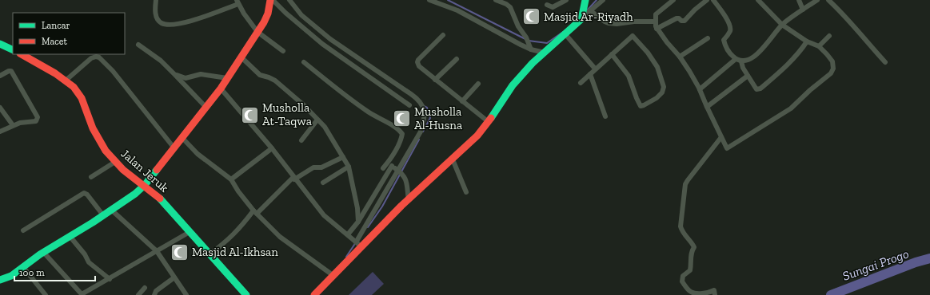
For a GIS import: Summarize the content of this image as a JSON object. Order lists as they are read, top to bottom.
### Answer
{
  "streets": {
    "street": ["Jalan Jeruk"]
  },
  "water": ["Sungai Progo"],
  "places": {
    "mosque": [
      "Masjid Ar-Riyadh",
      "Musholla At-Taqwa",
      "Musholla Al-Husna",
      "Masjid Al-Ikhsan"
    ]
  },
  "legend": ["Lancar", "Macet"],
  "scale_bar": "100 m"
}
